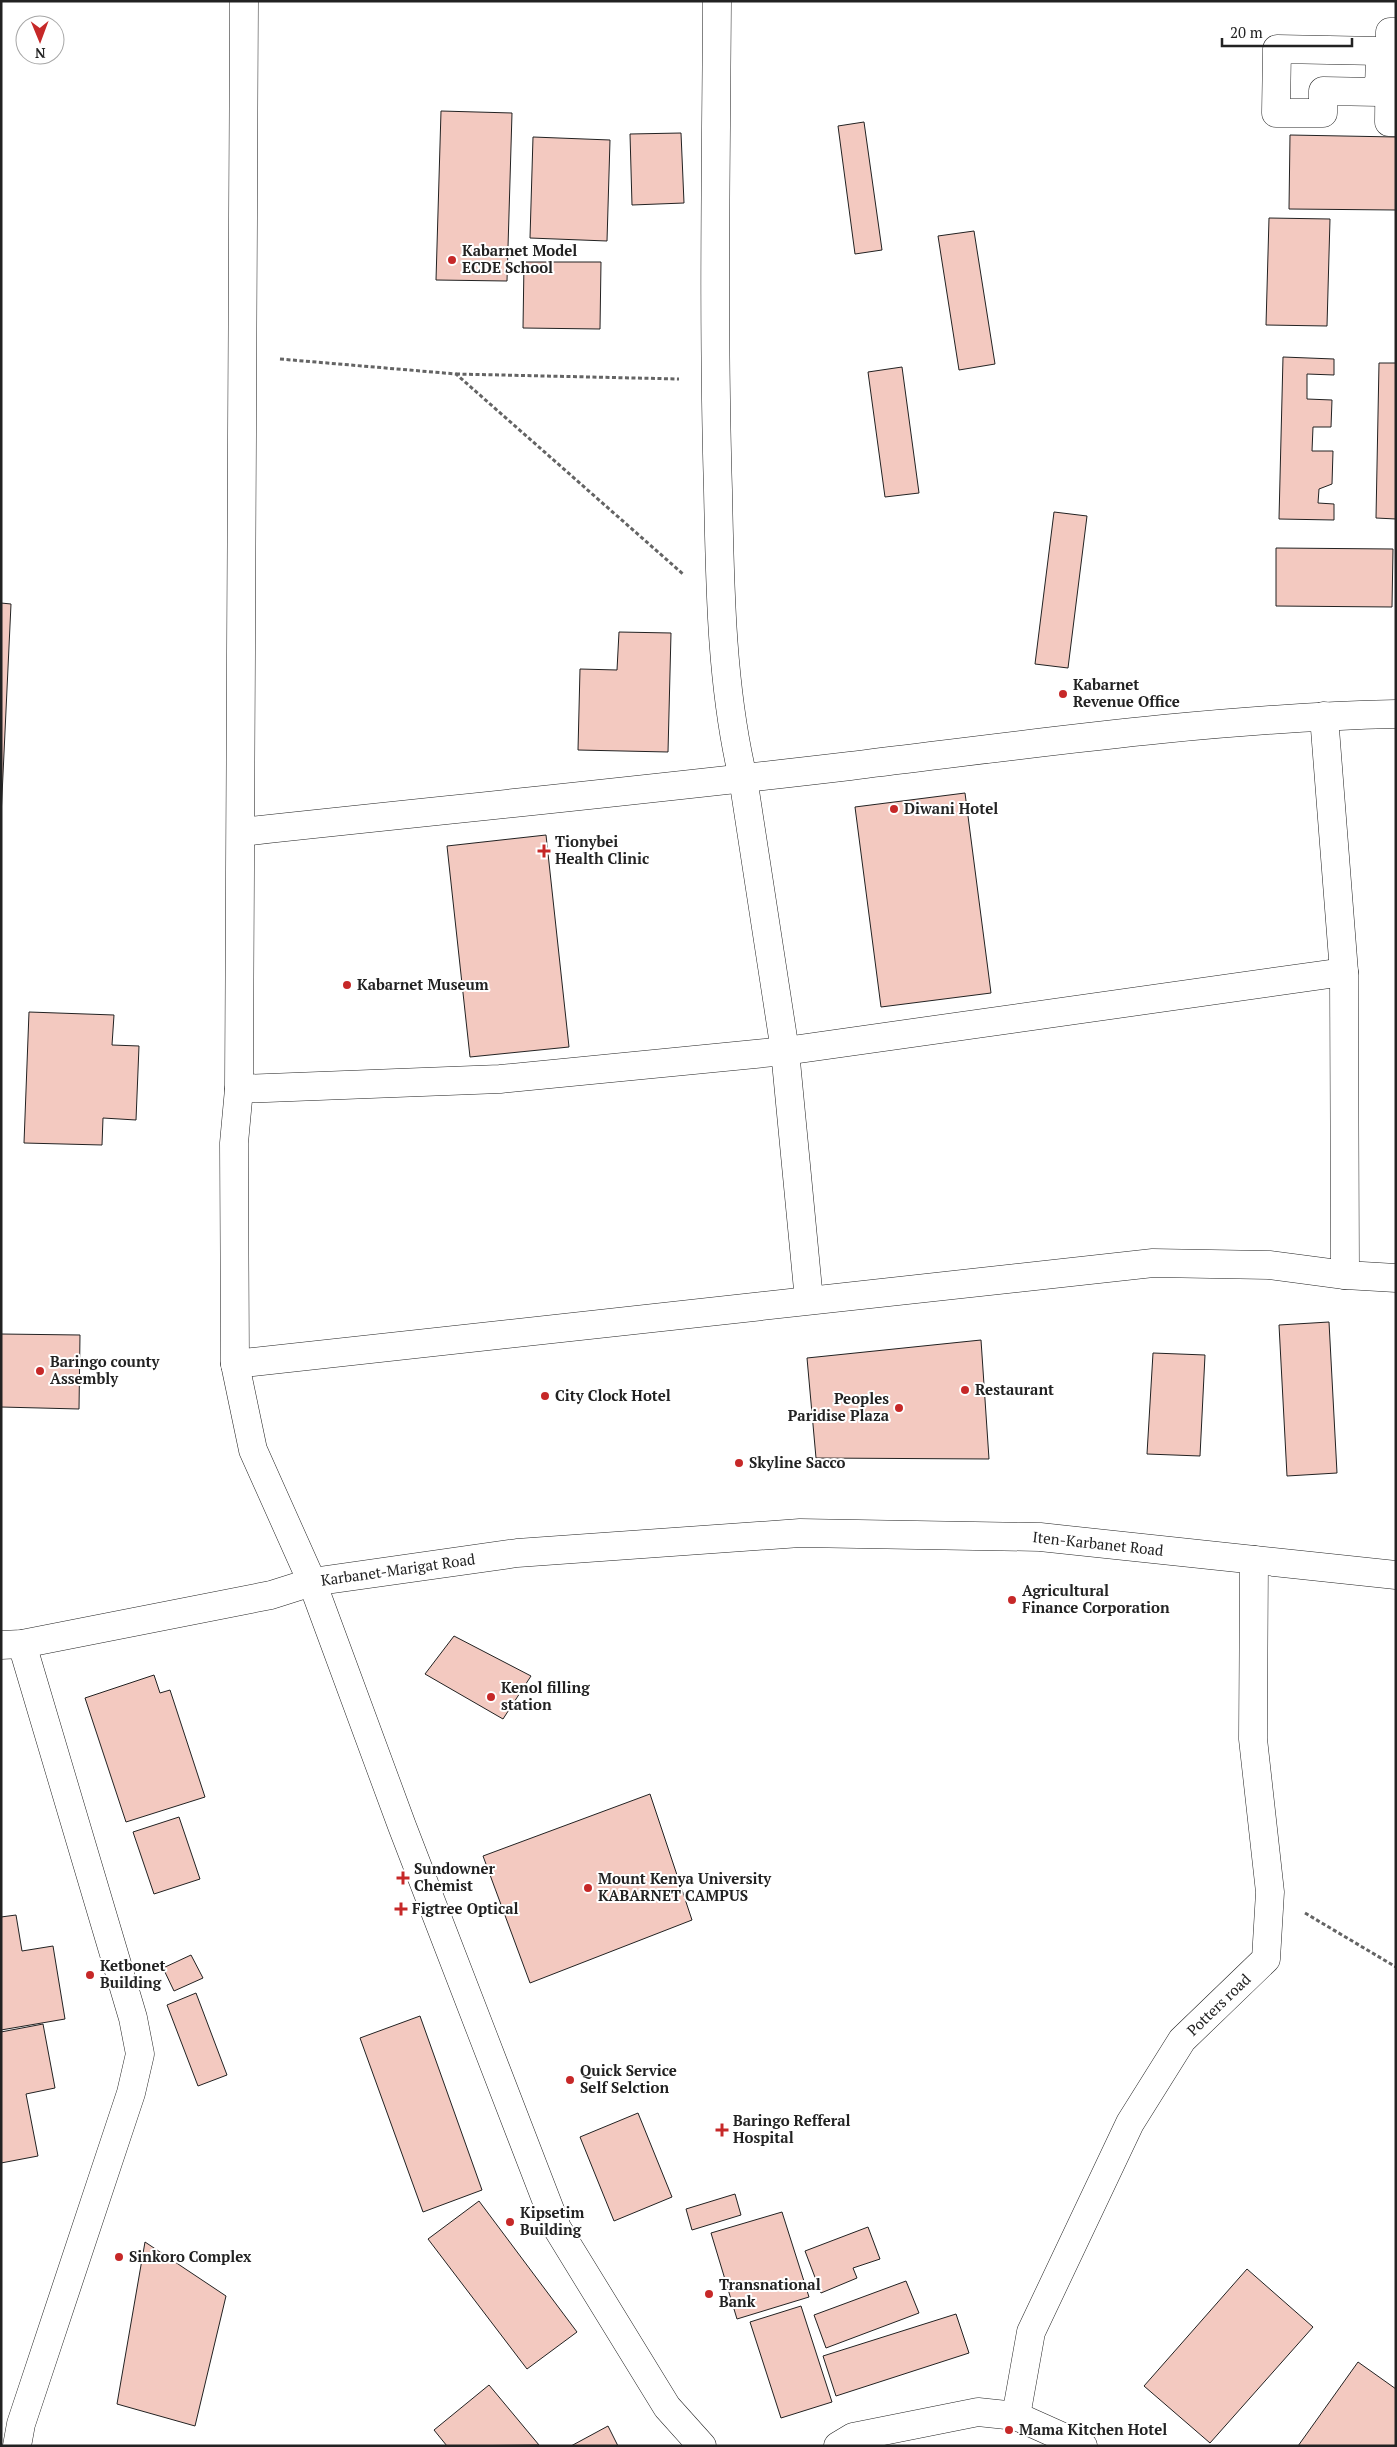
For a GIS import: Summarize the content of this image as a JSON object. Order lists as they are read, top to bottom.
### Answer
{
  "streets": {
    "street": ["Iten-Karbanet Road", "Karbanet-Marigat Road", "Potters road"]
  },
  "crossings": [
    ["Iten-Karbanet Road", "Karbanet-Marigat Road"],
    ["Iten-Karbanet Road", "Potters road"]
  ],
  "places": {
    "other": [
      "Kabarnet Model ECDE School",
      "Kabarnet Revenue Office",
      "Diwani Hotel",
      "Kabarnet Museum",
      "Baringo county Assembly",
      "Restaurant",
      "City Clock Hotel",
      "Peoples Paridise Plaza",
      "Skyline Sacco",
      "Agricultural Finance Corporation",
      "Kenol filling station",
      "Mount Kenya University KABARNET CAMPUS",
      "Ketbonet Building",
      "Quick Service Self Selction",
      "Kipsetim Building",
      "Sinkoro Complex",
      "Transnational Bank",
      "Mama Kitchen Hotel"
    ],
    "health": [
      "Tionybei Health Clinic",
      "Sundowner Chemist",
      "Figtree Optical",
      "Baringo Refferal Hospital"
    ]
  },
  "scale_bar": "20 m",
  "north": "bottom"
}
